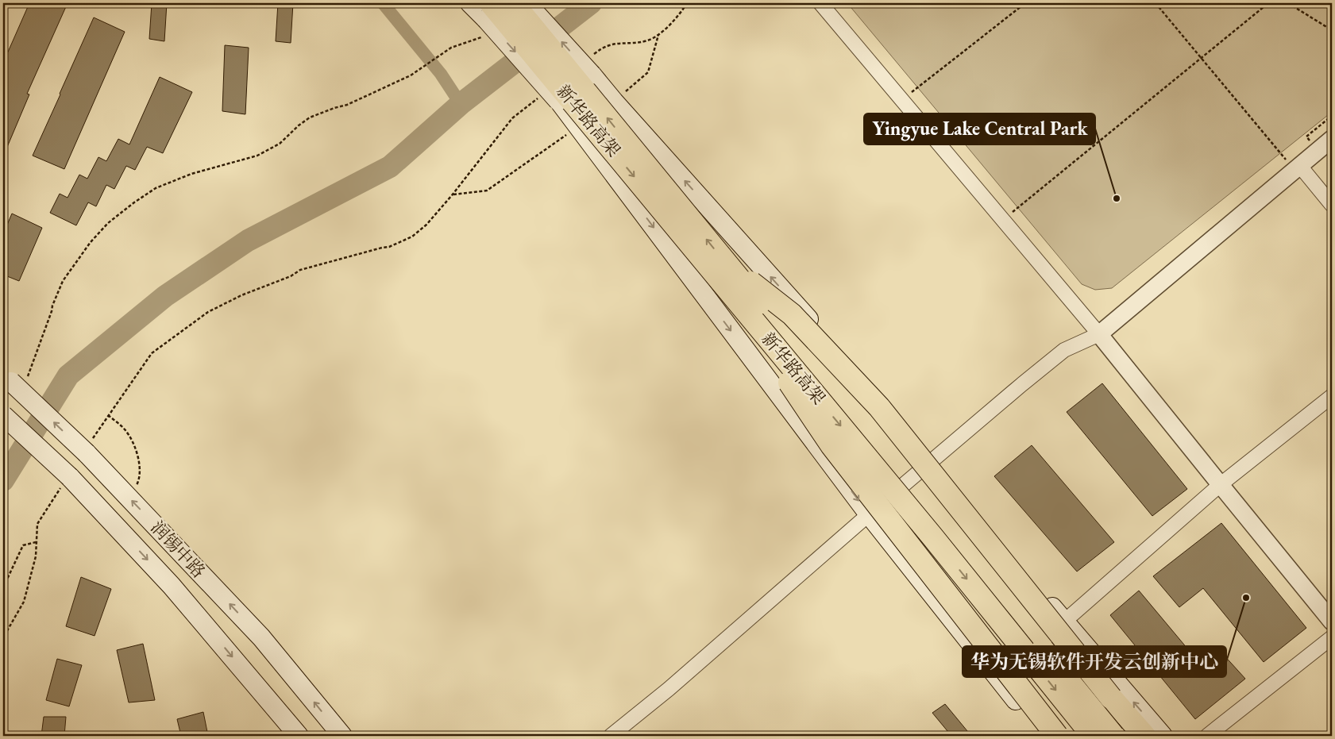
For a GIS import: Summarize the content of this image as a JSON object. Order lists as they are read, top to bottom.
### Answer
{
  "streets": {
    "highway": ["新华路高架"],
    "main road": ["润锡中路"]
  },
  "places": ["Yingyue Lake Central Park", "华为无锡软件开发云创新中心"]
}
